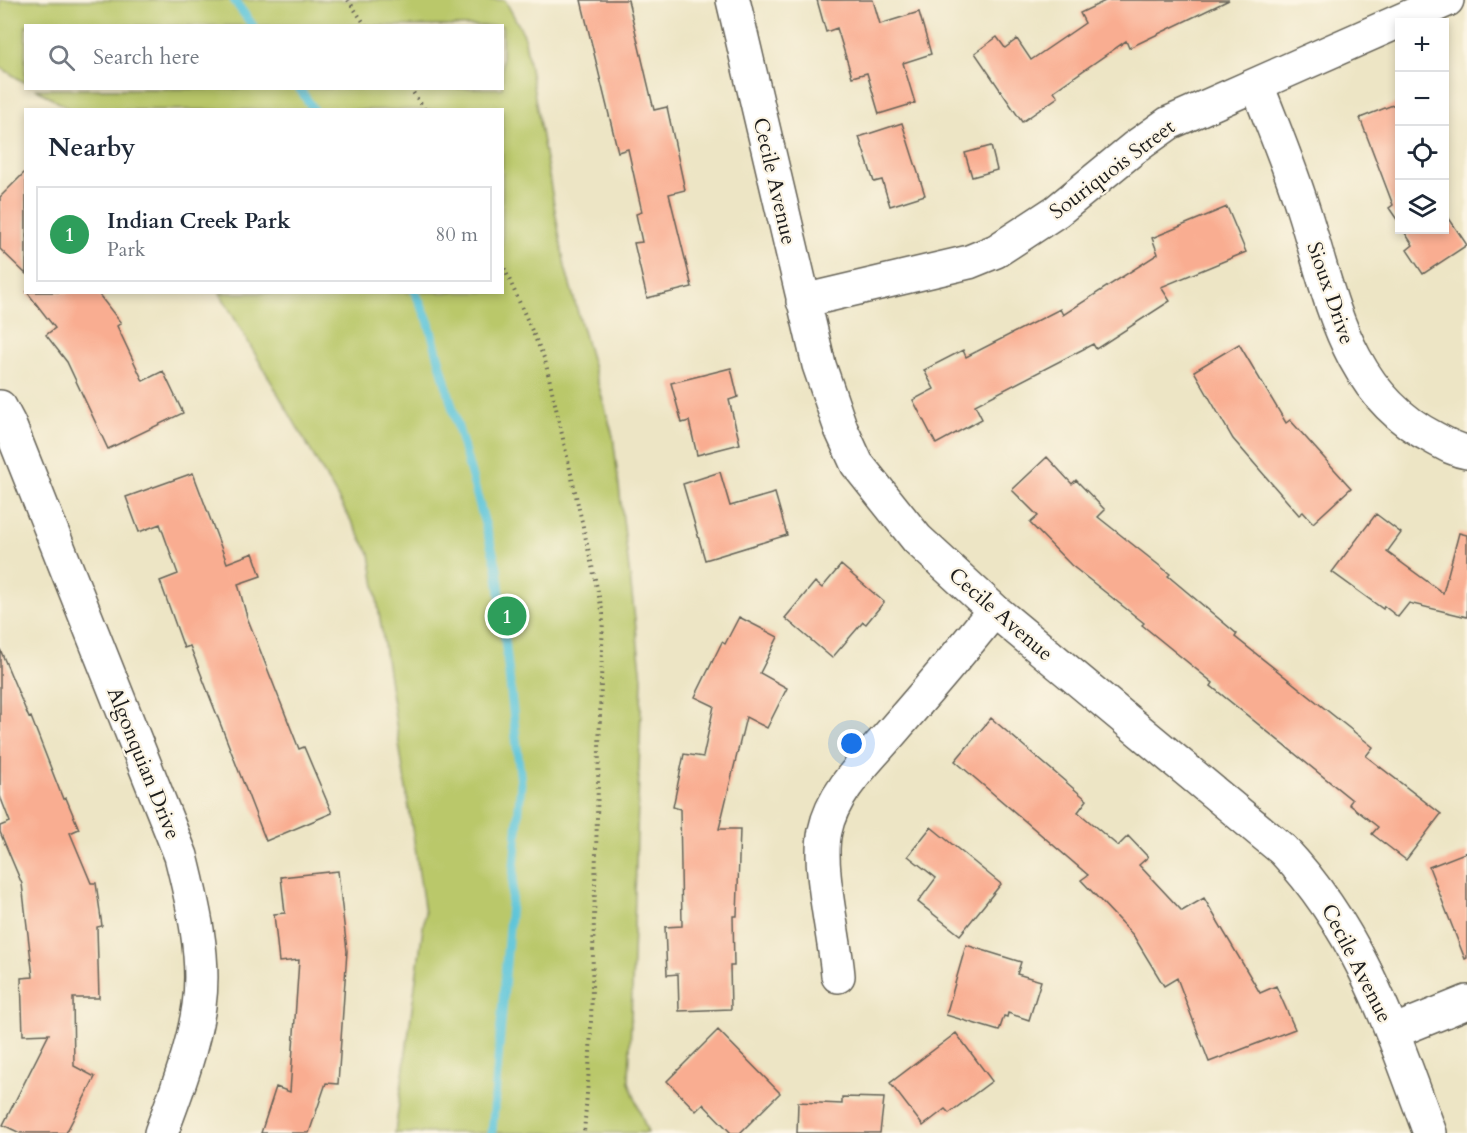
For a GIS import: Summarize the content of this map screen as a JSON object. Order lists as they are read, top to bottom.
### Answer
{
  "streets": {
    "street": [
      "Souriquois Street",
      "Cecile Avenue",
      "Sioux Drive",
      "Algonquian Drive"
    ]
  },
  "crossings": [
    ["Souriquois Street", "Cecile Avenue"],
    ["Souriquois Street", "Sioux Drive"]
  ],
  "page": {
    "map_buttons": ["+", "−"],
    "search": "Search here",
    "heading": "Nearby",
    "list": [
      {
        "mark": "1",
        "name": "Indian Creek Park",
        "note": "Park",
        "value": "80 m"
      }
    ],
    "pins": "1"
  }
}
